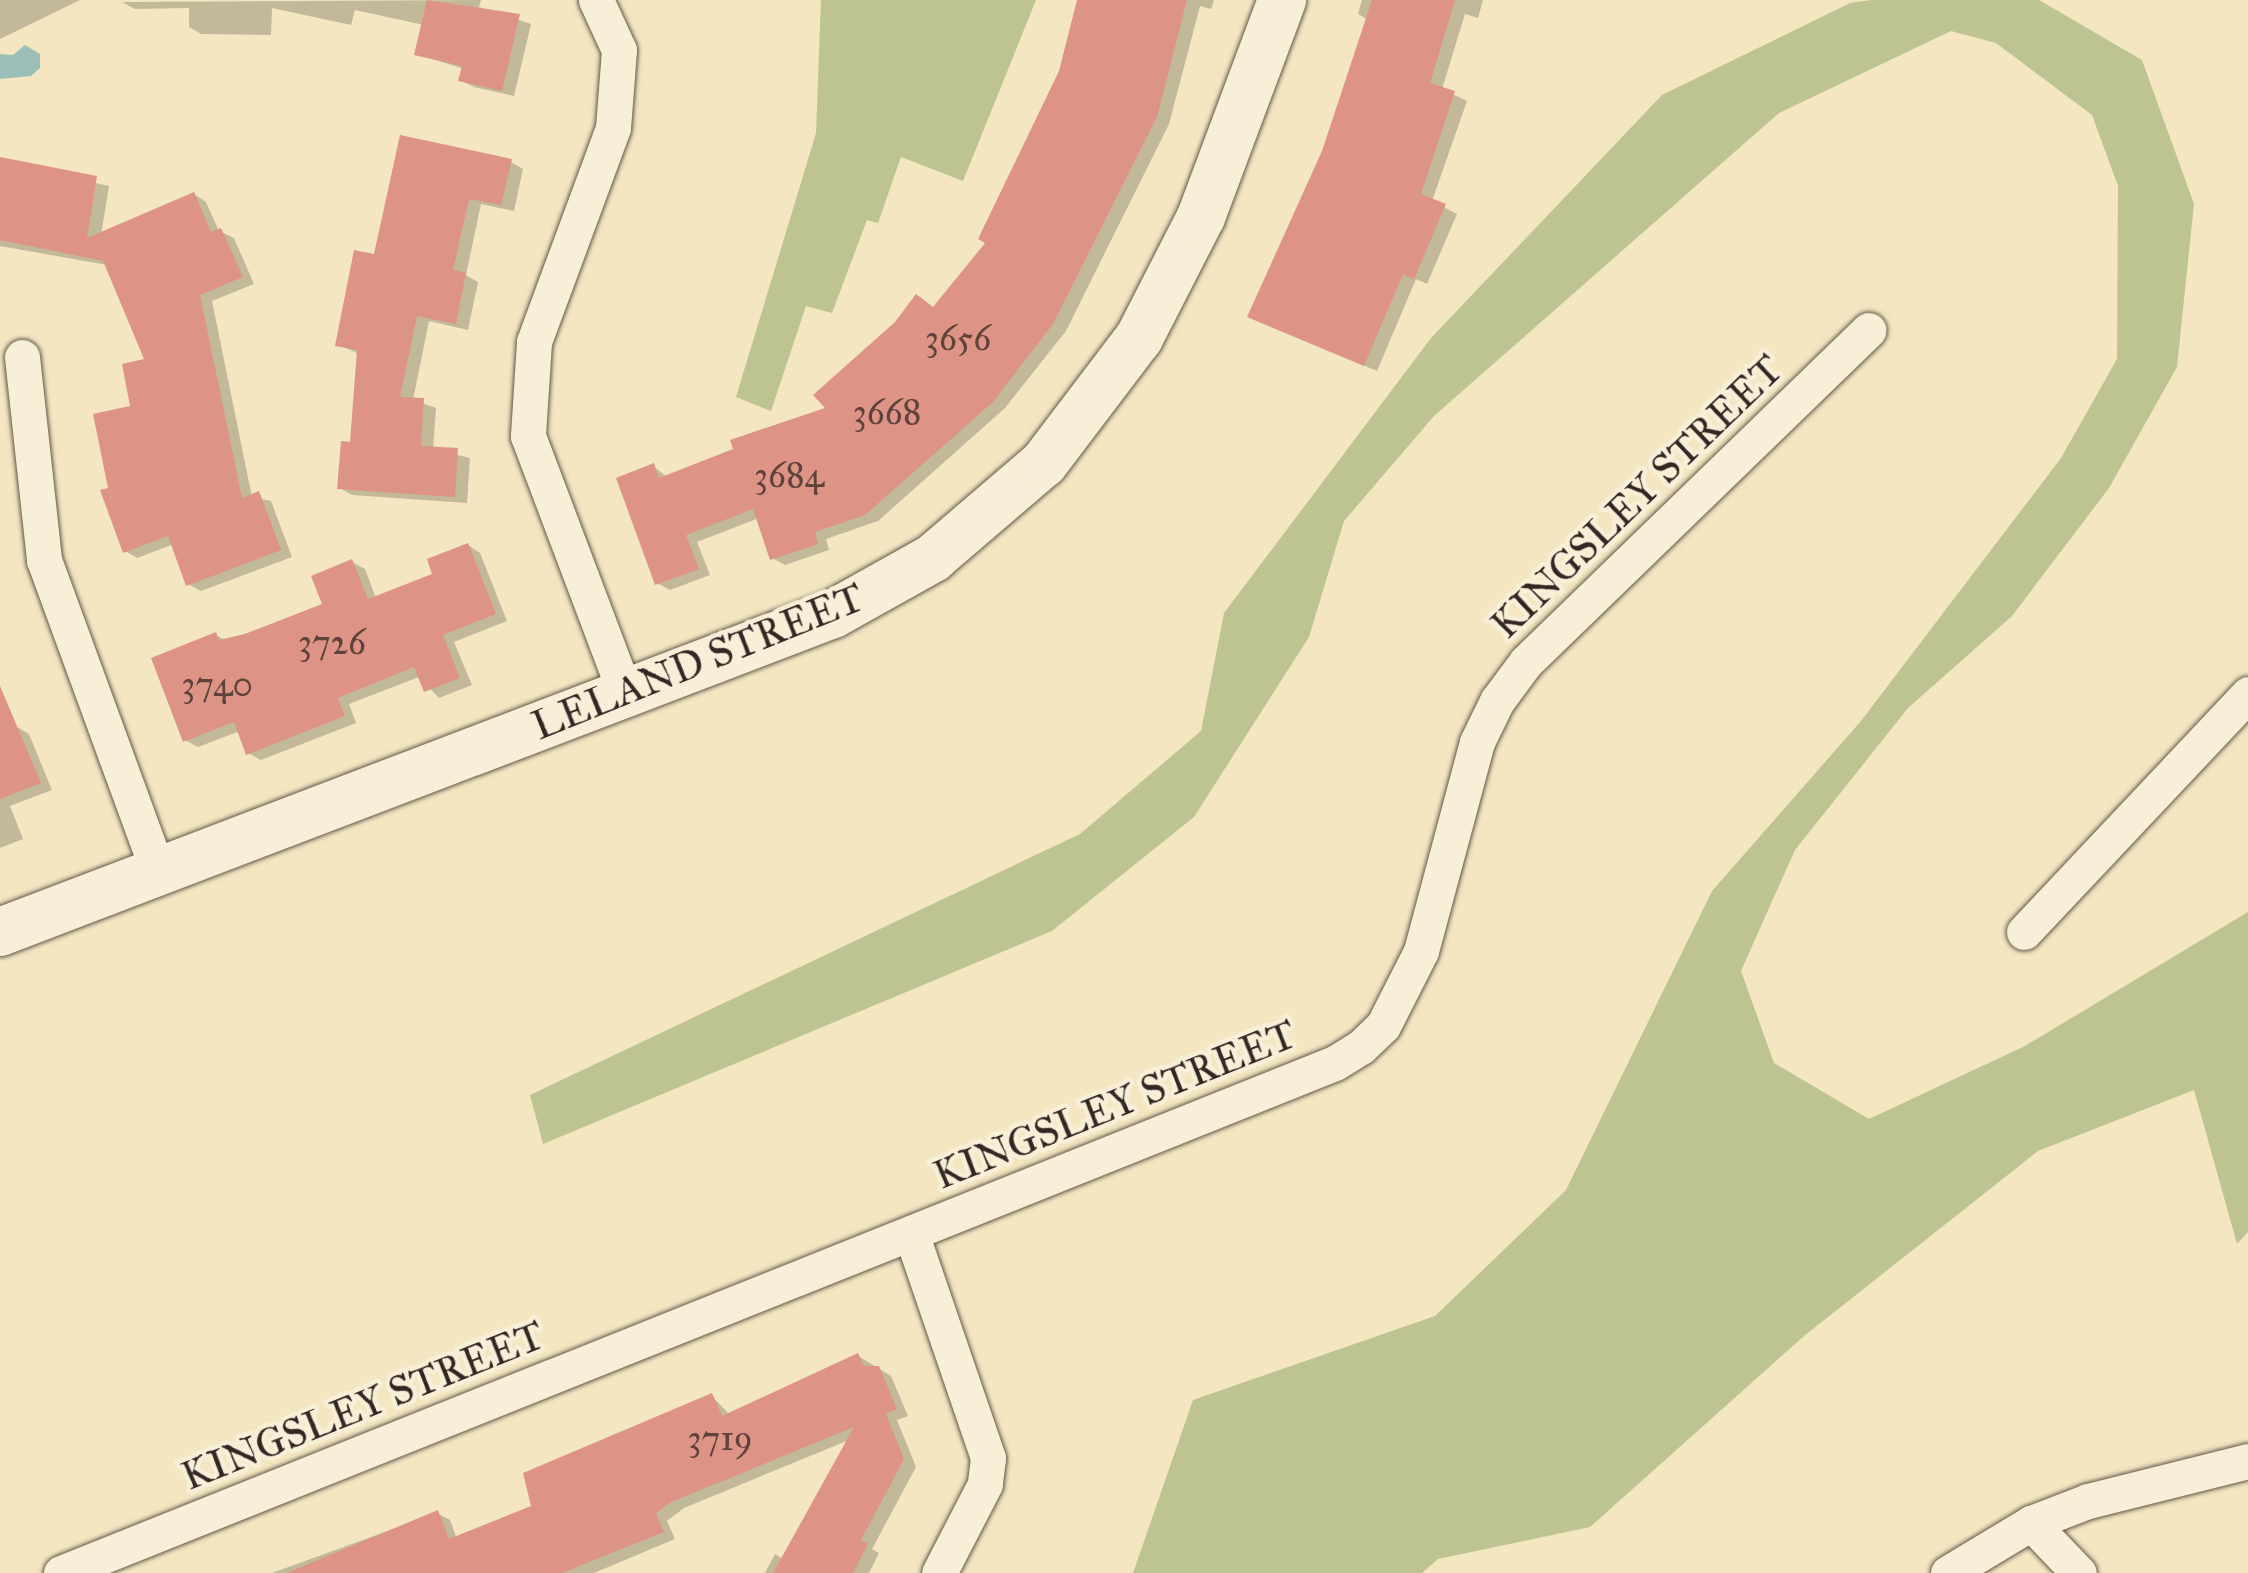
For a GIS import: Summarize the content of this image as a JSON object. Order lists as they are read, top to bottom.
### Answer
{
  "streets": {
    "street": ["KINGSLEY STREET", "LELAND STREET"]
  },
  "house_numbers": [
    "3656",
    "3668",
    "3684",
    "3726",
    "3740",
    "3719"
  ]
}
